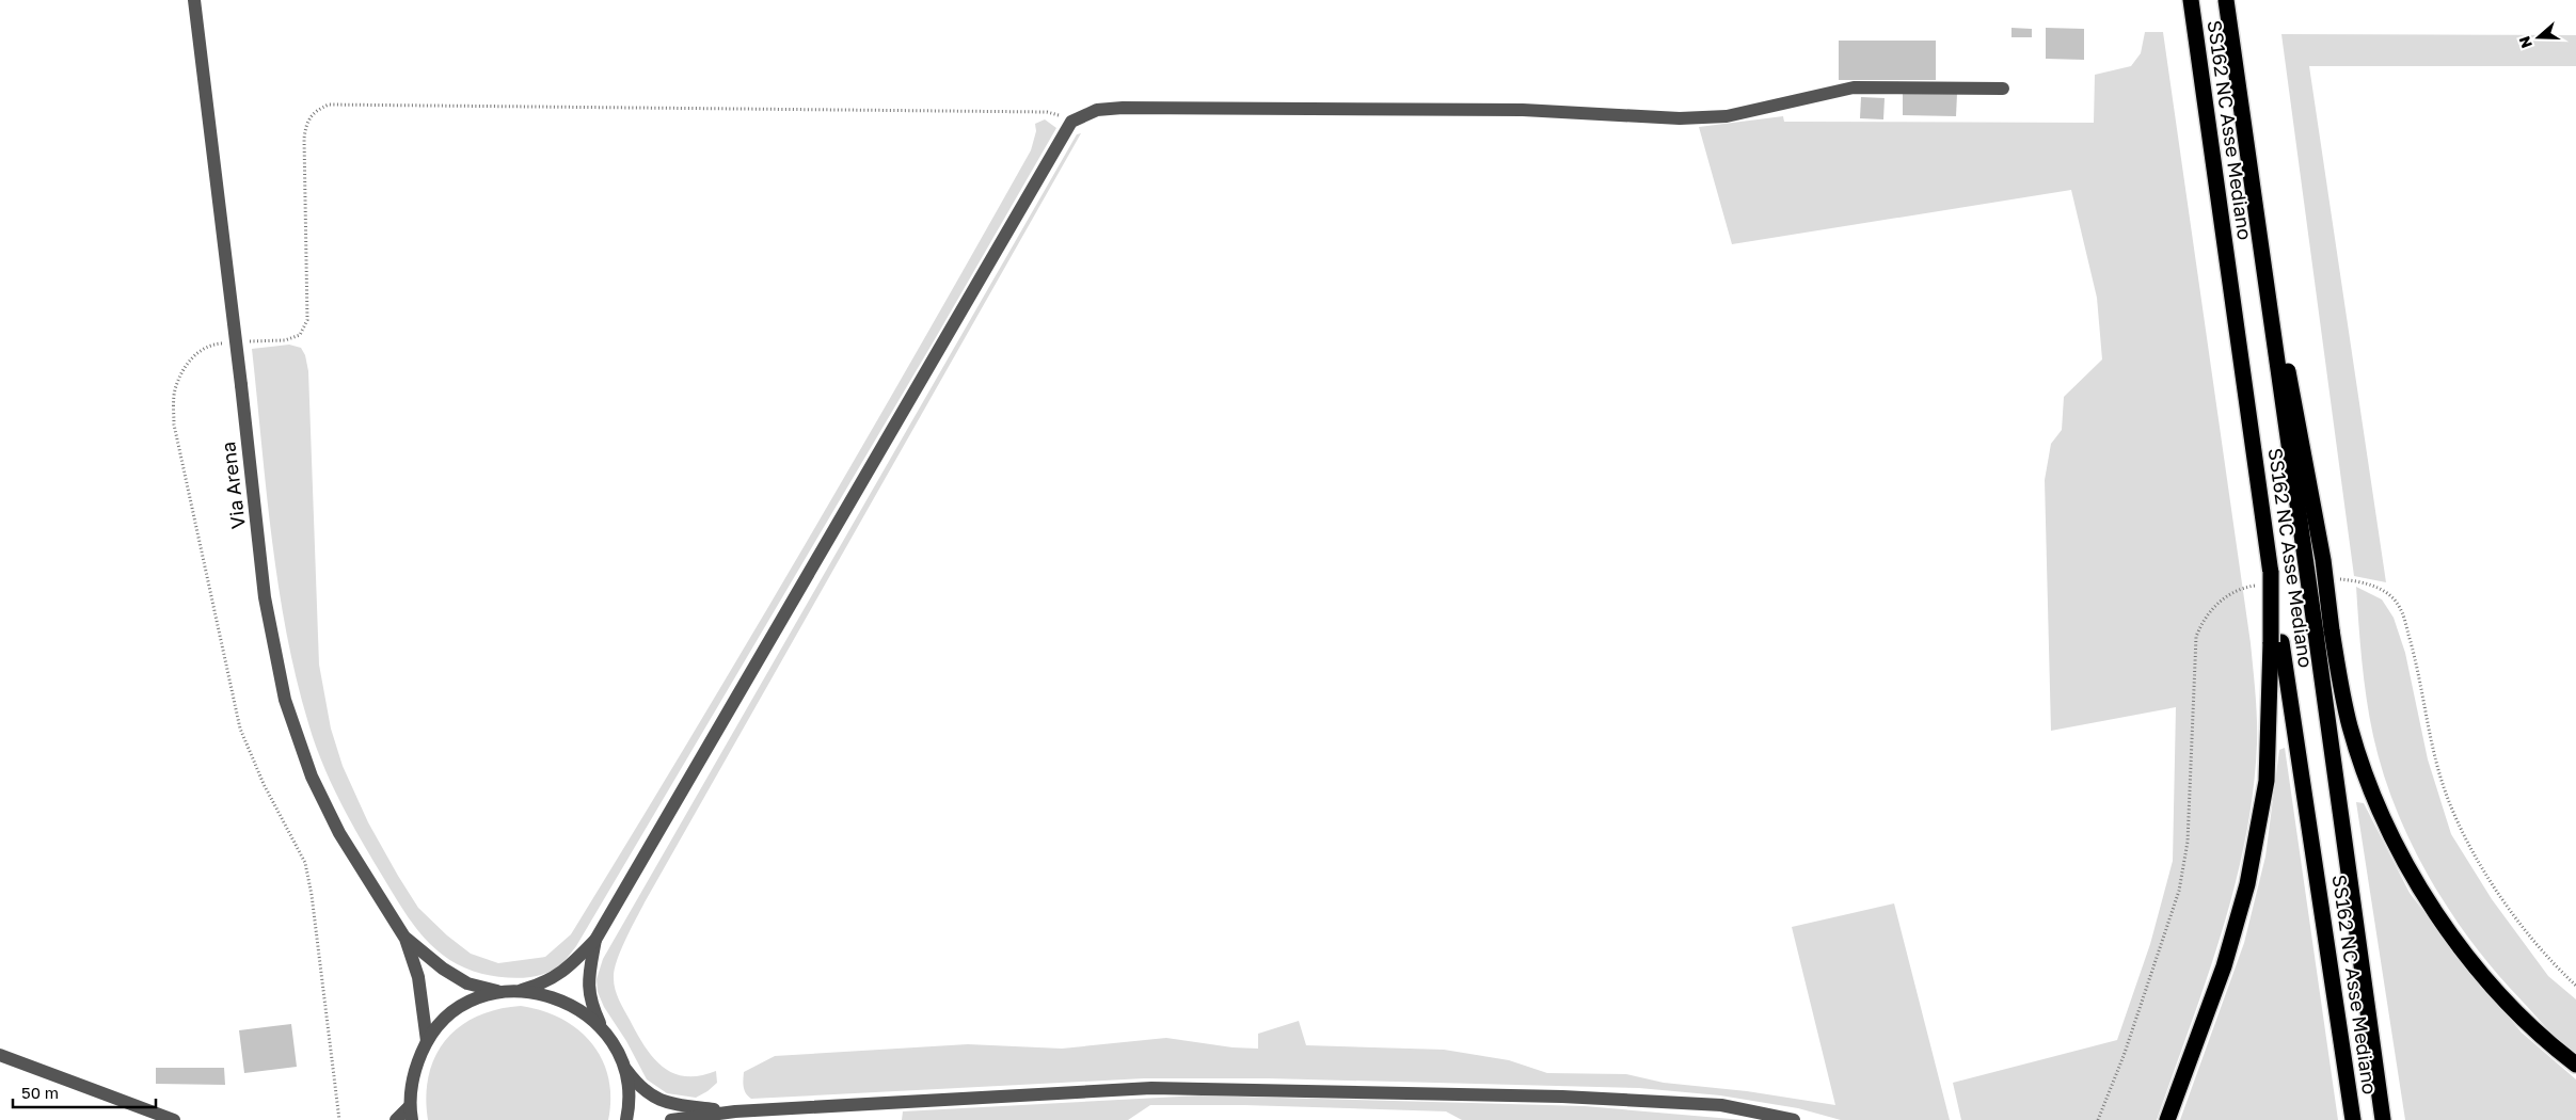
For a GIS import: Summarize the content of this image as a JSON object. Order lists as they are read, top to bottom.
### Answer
{
  "streets": {
    "highway": ["SS162 NC Asse Mediano"],
    "street": ["Via Arena"]
  },
  "scale_bar": "50 m",
  "north": "left"
}
